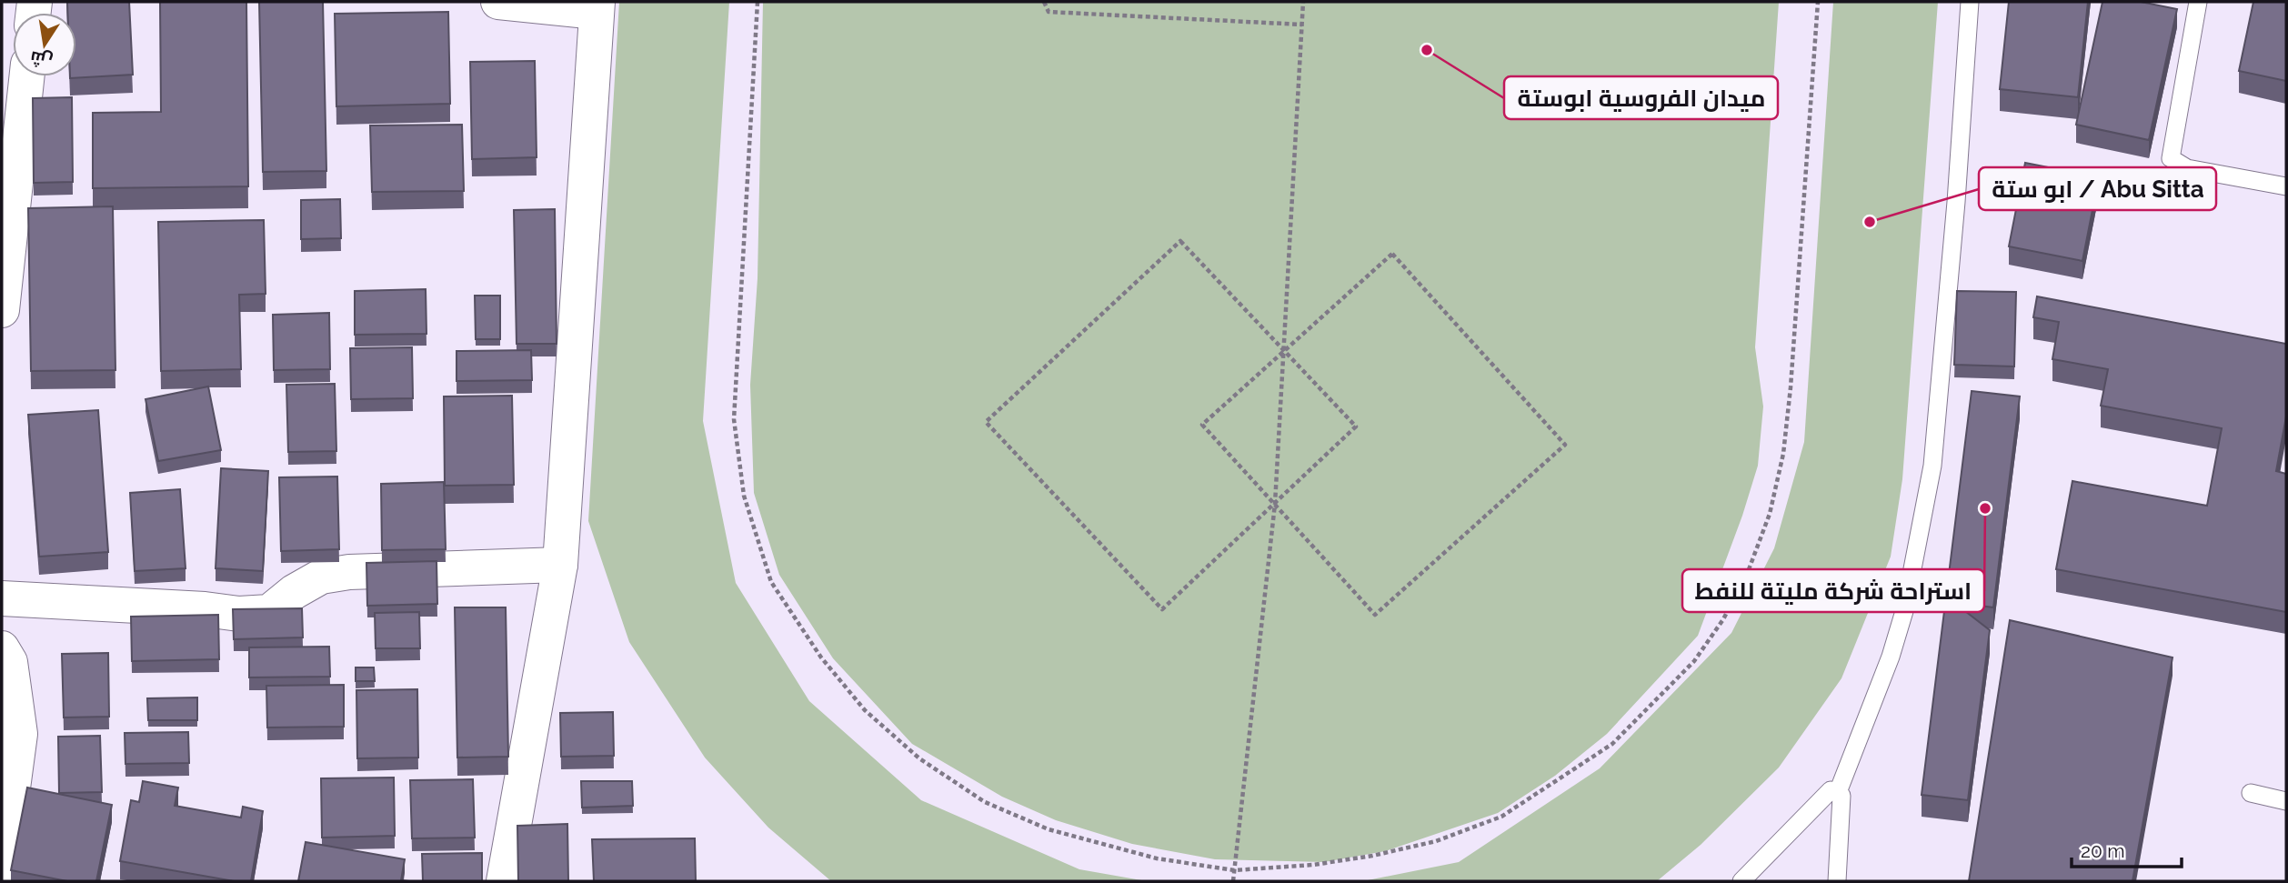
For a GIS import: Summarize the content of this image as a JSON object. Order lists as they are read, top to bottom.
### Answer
{
  "places": ["ميدان الفروسية ابوستة", "ابو ستة / Abu Sitta", "استراحة شركة مليتة للنفط"],
  "scale_bar": "20 m",
  "north": "bottom"
}
